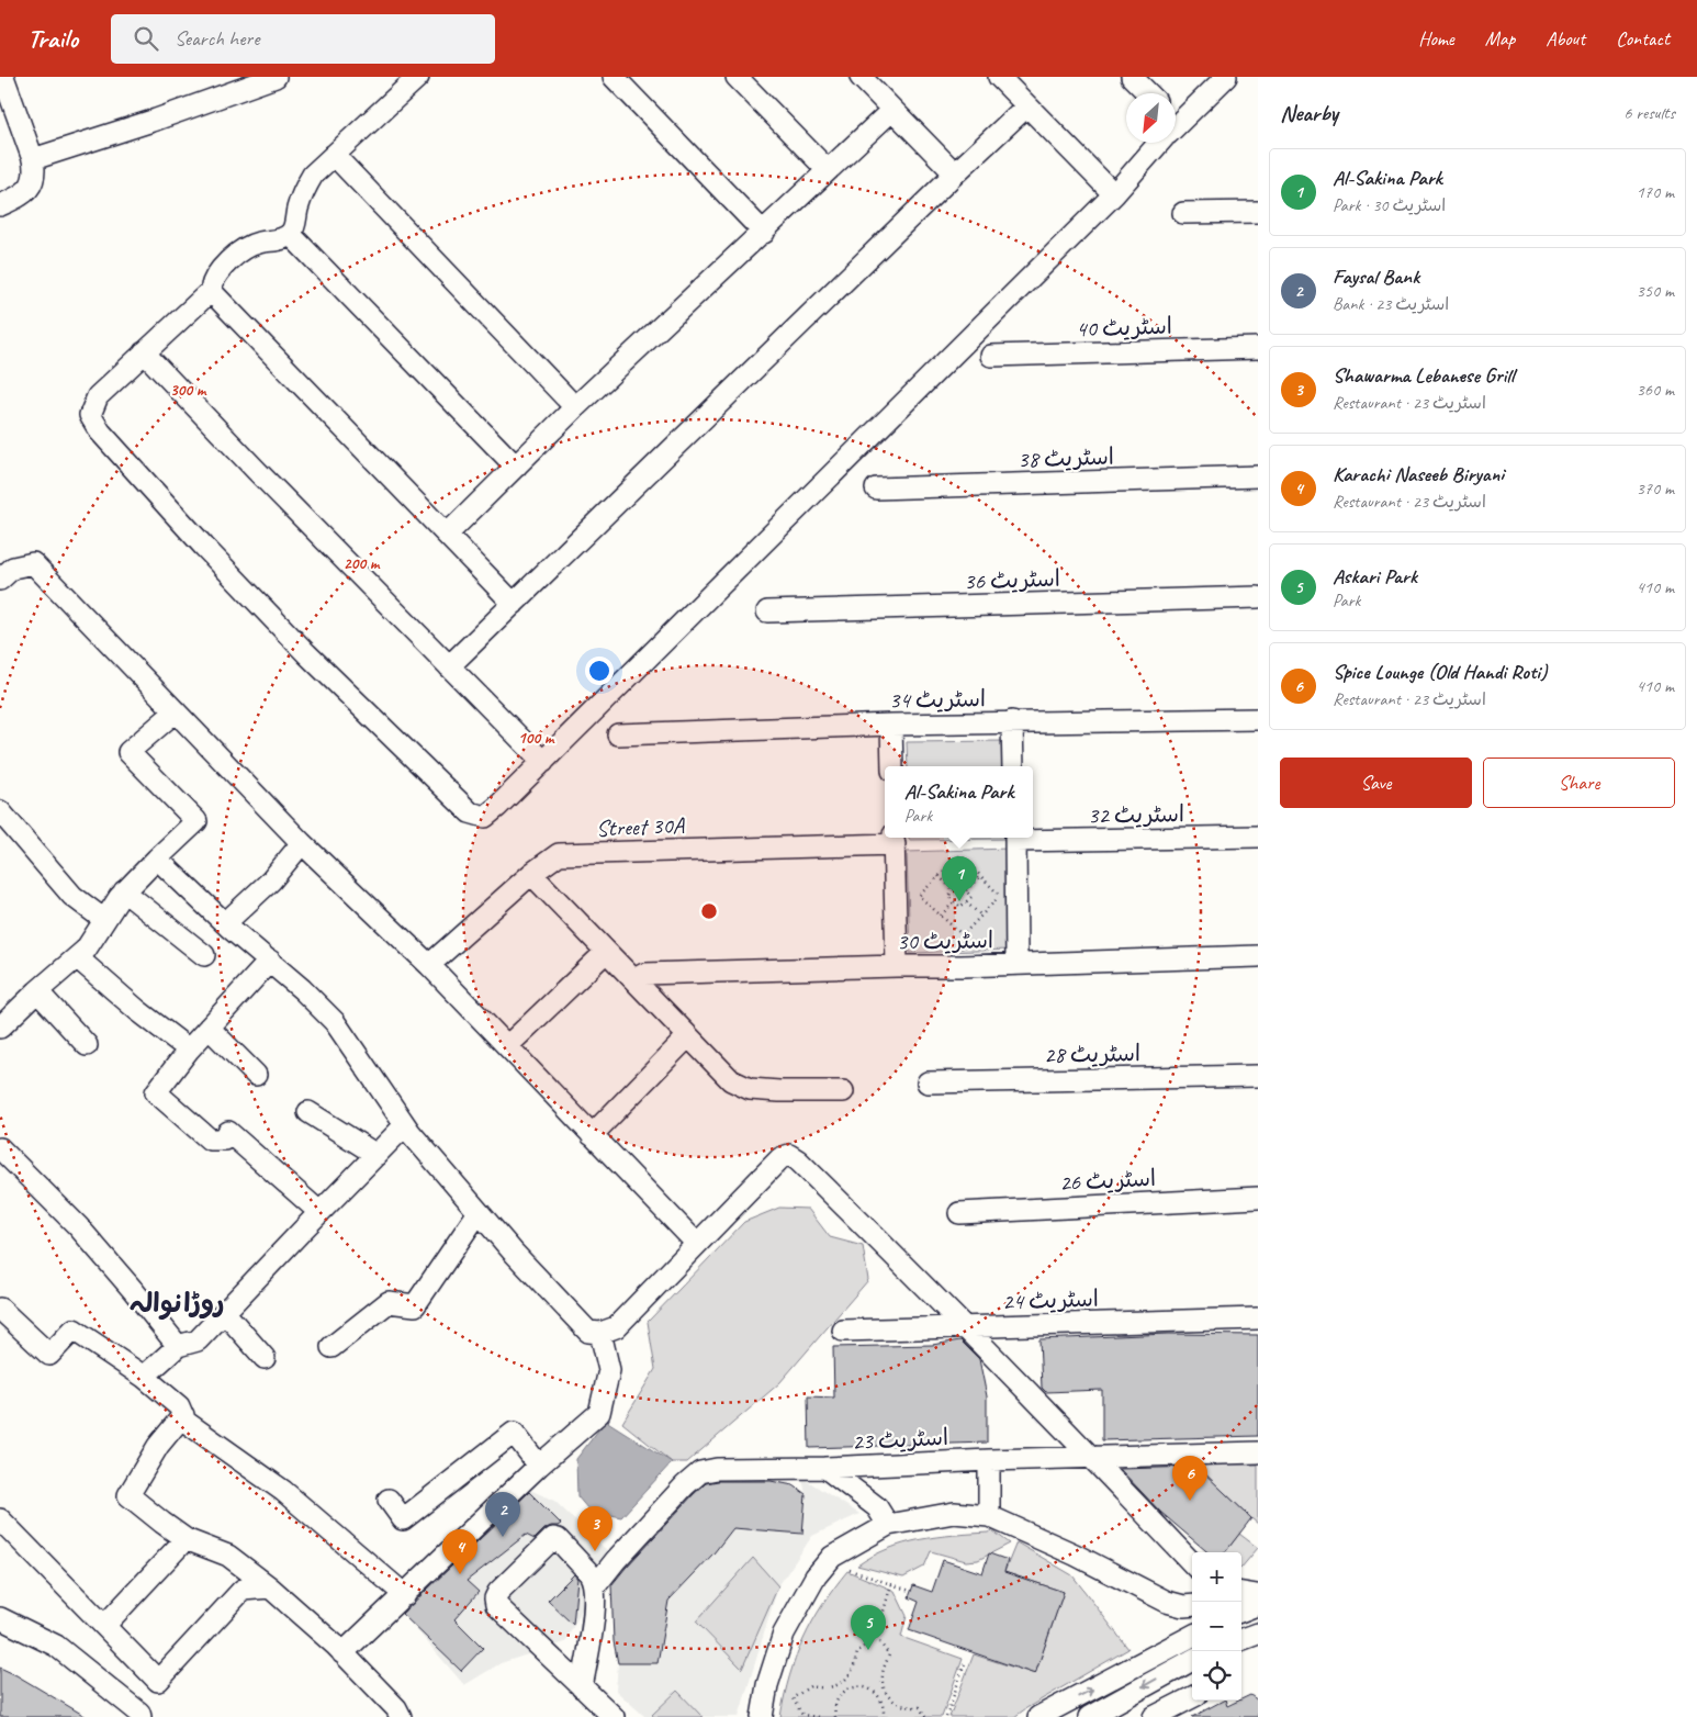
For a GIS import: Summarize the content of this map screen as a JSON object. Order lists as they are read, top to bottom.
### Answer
{
  "streets": {
    "street": [
      "اسٹریٹ 40",
      "اسٹریٹ 38",
      "اسٹریٹ 36",
      "اسٹریٹ 34",
      "اسٹریٹ 32",
      "Street 30A",
      "اسٹریٹ 30",
      "اسٹریٹ 28",
      "اسٹریٹ 26",
      "اسٹریٹ 24",
      "اسٹریٹ 23"
    ]
  },
  "districts": ["روڑانوالہ"],
  "north": "bottom left",
  "page": {
    "header": "Trailo",
    "search": "Search here",
    "nav": [
      "Home",
      "Map",
      "About",
      "Contact"
    ],
    "heading": ["Nearby", "6 results"],
    "list": [
      {
        "mark": "1",
        "name": "Al-Sakina Park",
        "note": "Park · اسٹریٹ 30",
        "value": "170 m"
      },
      {
        "mark": "2",
        "name": "Faysal Bank",
        "note": "Bank · اسٹریٹ 23",
        "value": "350 m"
      },
      {
        "mark": "3",
        "name": "Shawarma Lebanese Grill",
        "note": "Restaurant · اسٹریٹ 23",
        "value": "360 m"
      },
      {
        "mark": "4",
        "name": "Karachi Naseeb Biryani",
        "note": "Restaurant · اسٹریٹ 23",
        "value": "370 m"
      },
      {
        "mark": "5",
        "name": "Askari Park",
        "note": "Park",
        "value": "410 m"
      },
      {
        "mark": "6",
        "name": "Spice Lounge (Old Handi Roti)",
        "note": "Restaurant · اسٹریٹ 23",
        "value": "410 m"
      }
    ],
    "buttons": ["Save", "Share"],
    "popup": ["Al-Sakina Park", "Park"],
    "pins": [
      "1",
      "6",
      "2",
      "3",
      "4",
      "5"
    ],
    "map_buttons": ["+", "−"]
  },
  "rings": ["300 m", "200 m", "100 m"]
}
